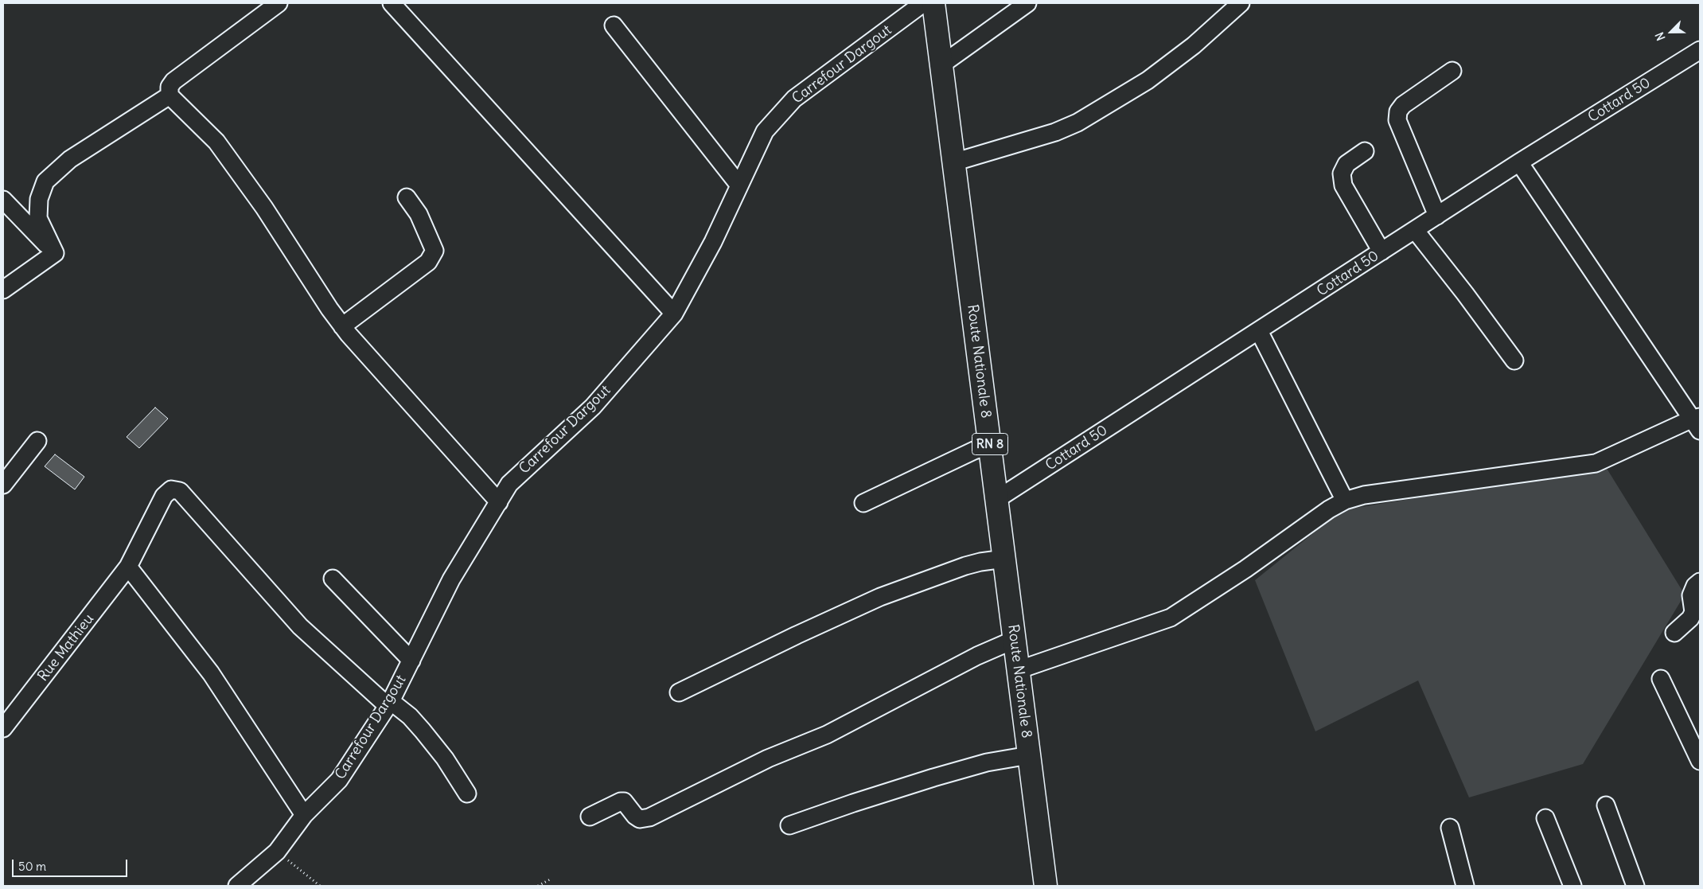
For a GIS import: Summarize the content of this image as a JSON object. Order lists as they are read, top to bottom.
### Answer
{
  "streets": {
    "main road": ["Route Nationale 8", "RN 8"],
    "street": ["Carrefour Dargout", "Cottard 50", "Rue Mathieu"]
  },
  "crossings": [
    ["Carrefour Dargout", "Rue Mathieu"],
    ["Cottard 50", "Route Nationale 8"]
  ],
  "scale_bar": "50 m",
  "north": "bottom left"
}
